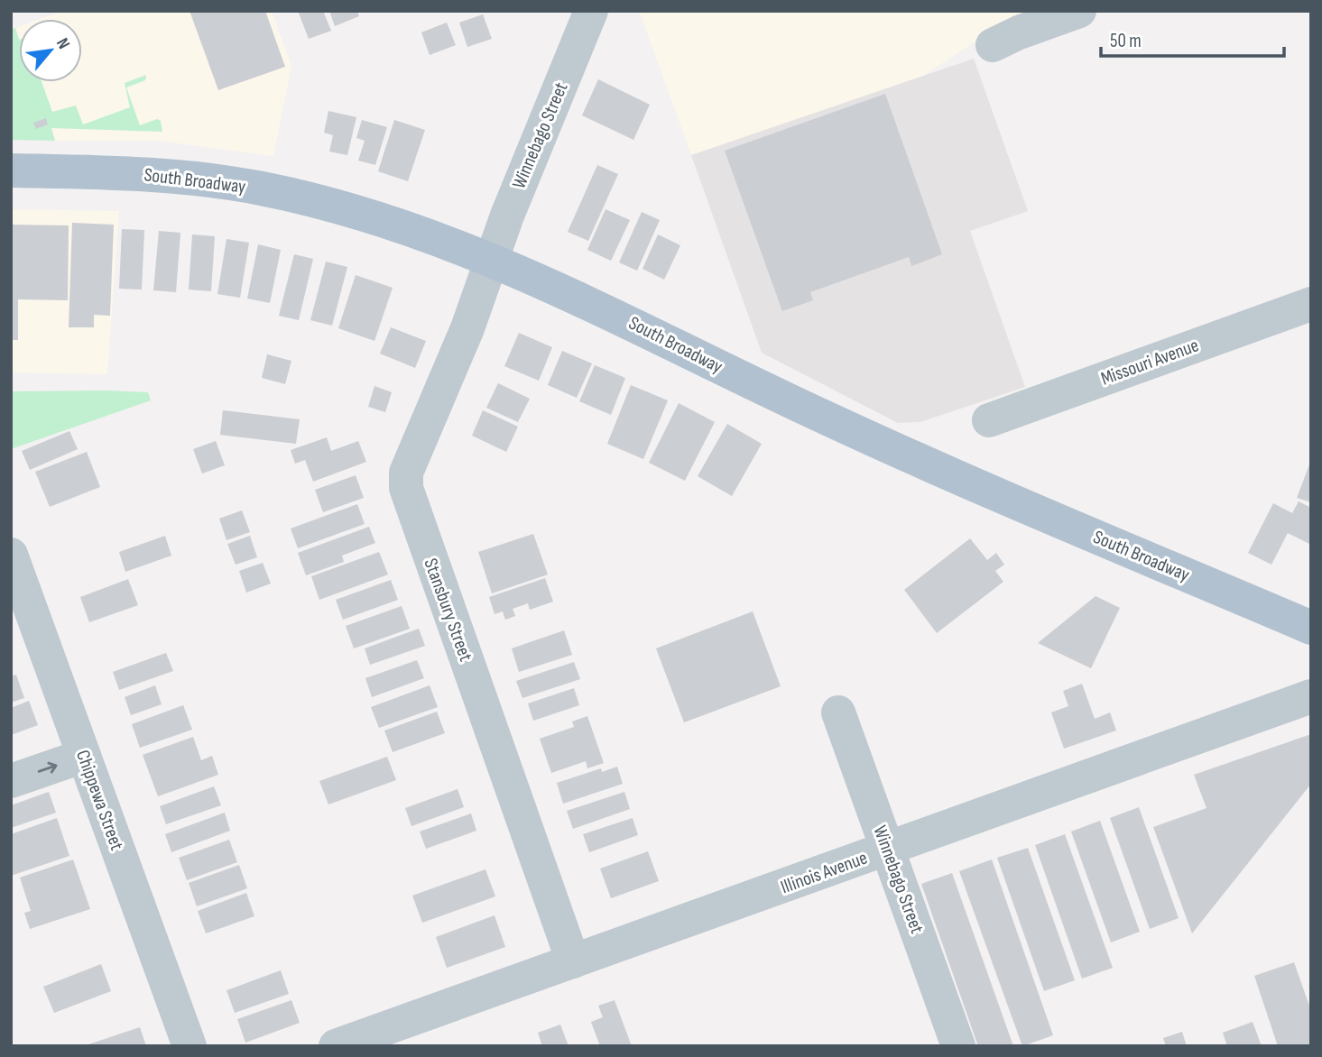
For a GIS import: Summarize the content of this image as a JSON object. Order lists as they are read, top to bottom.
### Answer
{
  "streets": {
    "main road": ["South Broadway"],
    "street": [
      "Winnebago Street",
      "Missouri Avenue",
      "Stansbury Street",
      "Chippewa Street",
      "Illinois Avenue"
    ]
  },
  "crossings": [
    ["Winnebago Street", "South Broadway"],
    ["Winnebago Street", "Stansbury Street"],
    ["Winnebago Street", "Illinois Avenue"],
    ["South Broadway", "Stansbury Street"],
    ["Stansbury Street", "Illinois Avenue"]
  ],
  "scale_bar": "50 m",
  "north": "top right"
}
